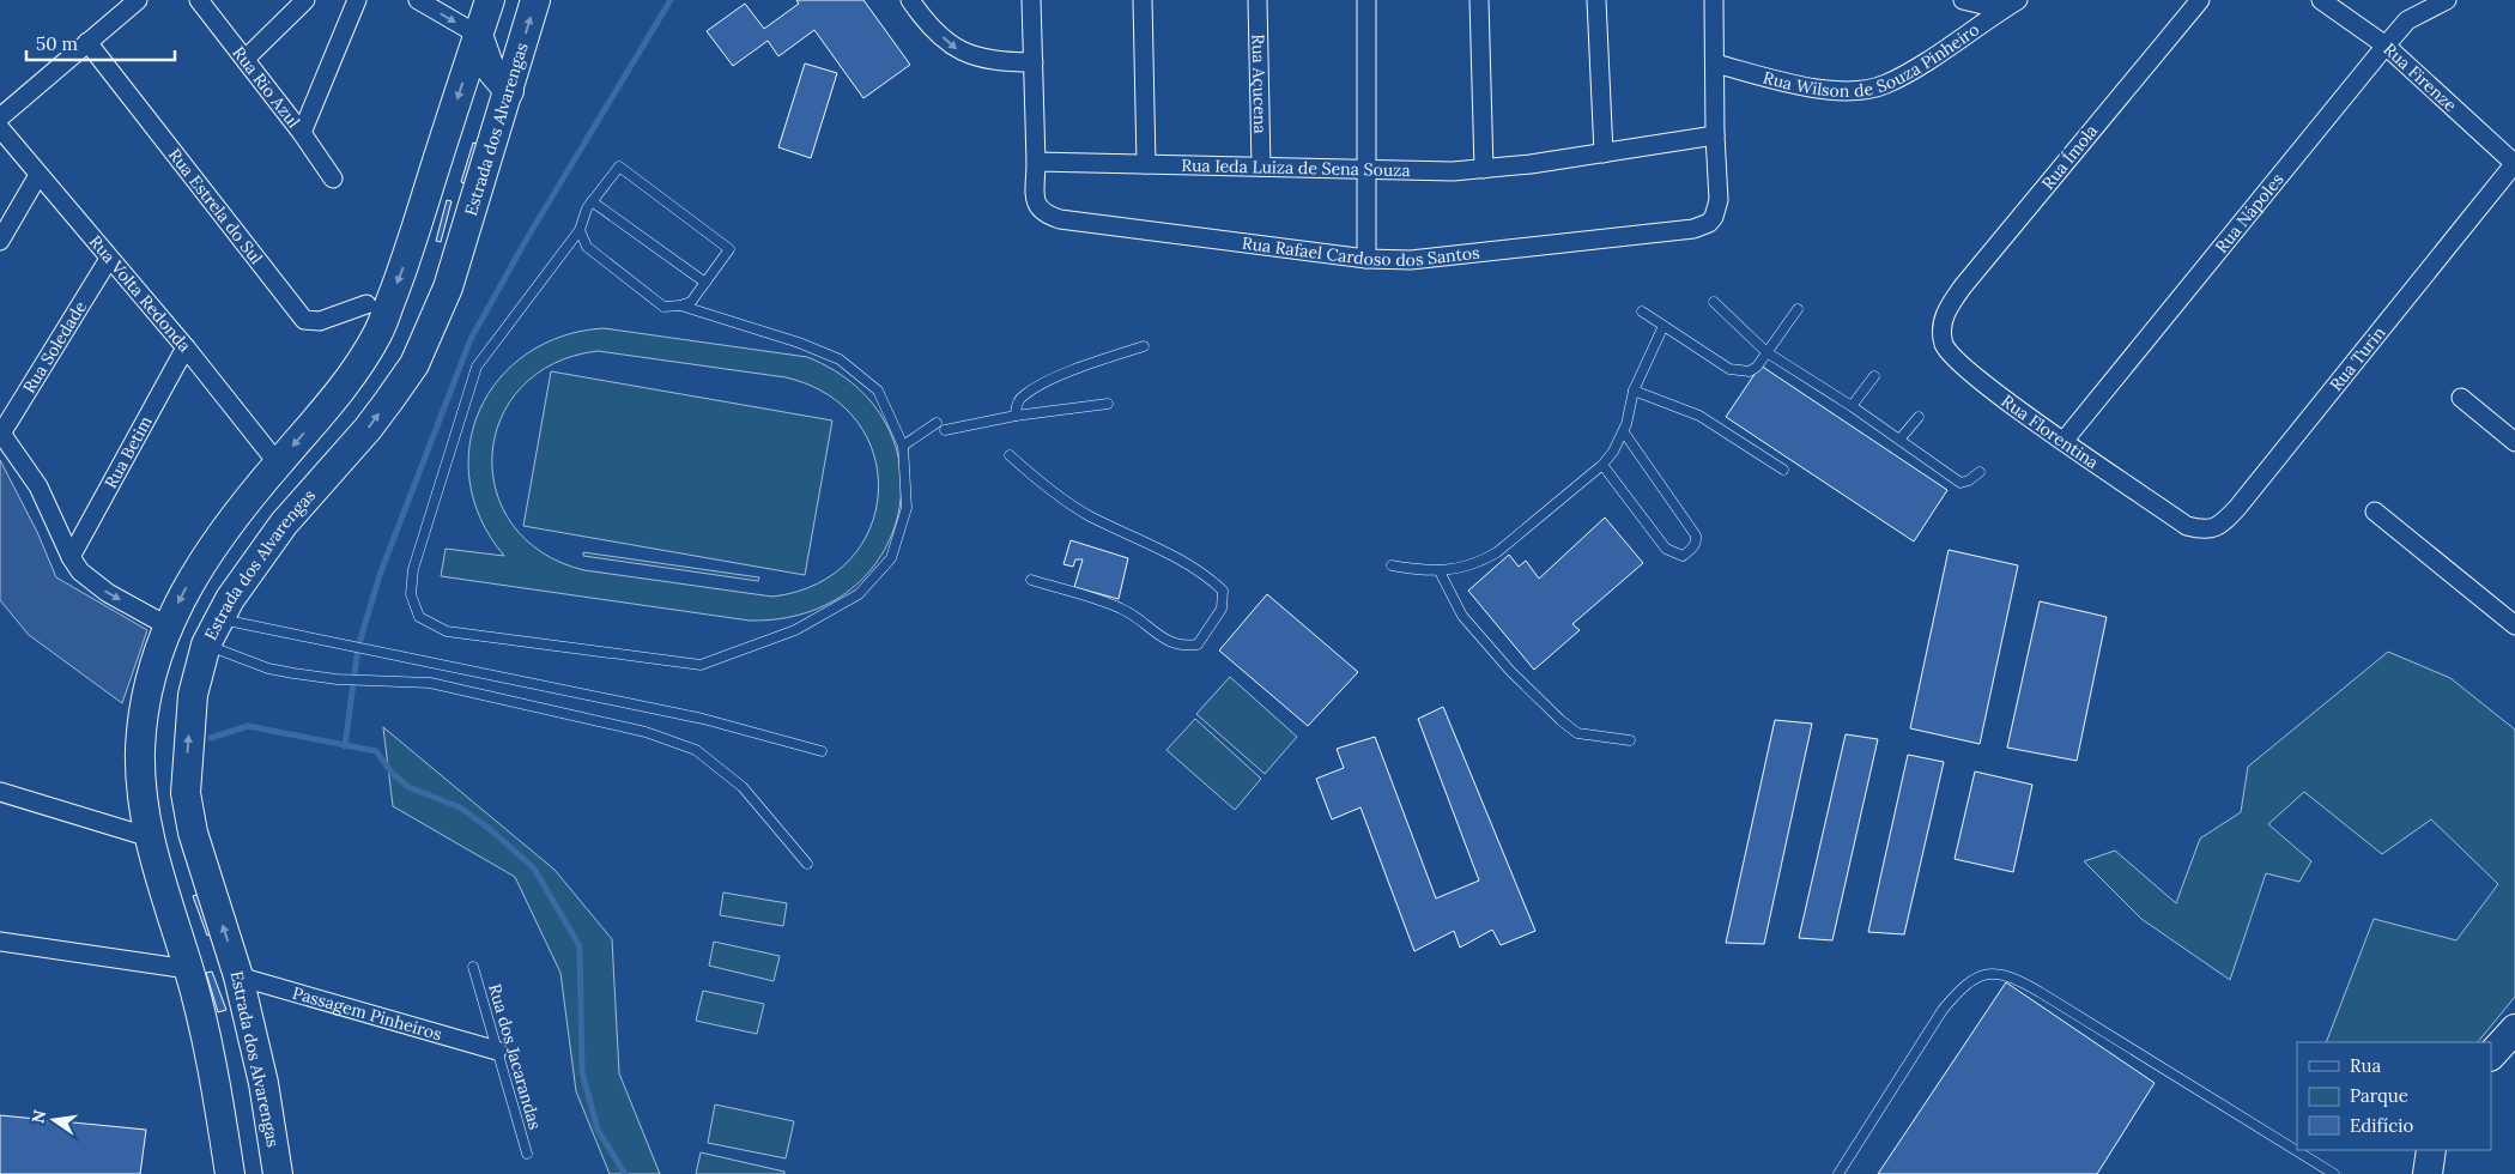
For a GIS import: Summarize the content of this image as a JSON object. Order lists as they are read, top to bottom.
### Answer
{
  "streets": {
    "main road": ["Estrada dos Alvarengas"],
    "street": [
      "Rua Wilson de Souza Pinheiro",
      "Rua Firenze",
      "Rua Açucena",
      "Rua Rio Azul",
      "Rua Ímola",
      "Rua Ieda Luiza de Sena Souza",
      "Rua Estrela do Sul",
      "Rua Nápoles",
      "Rua Rafael Cardoso dos Santos",
      "Rua Volta Redonda",
      "Rua Soledade",
      "Rua Turin",
      "Rua Florentina",
      "Rua Betim",
      "Passagem Pinheiros"
    ],
    "lane": ["Rua dos Jacarandas"]
  },
  "crossings": [
    ["Rua Firenze", "Rua Nápoles"],
    ["Rua Firenze", "Rua Turin"],
    ["Rua Açucena", "Rua Ieda Luiza de Sena Souza"],
    ["Estrada dos Alvarengas", "Passagem Pinheiros"],
    ["Rua Ímola", "Rua Florentina"],
    ["Rua Ieda Luiza de Sena Souza", "Rua Rafael Cardoso dos Santos"],
    ["Rua Nápoles", "Rua Florentina"],
    ["Rua Volta Redonda", "Rua Soledade"],
    ["Rua Volta Redonda", "Rua Betim"],
    ["Rua Turin", "Rua Florentina"],
    ["Passagem Pinheiros", "Rua dos Jacarandas"]
  ],
  "legend": ["Rua", "Parque", "Edifício"],
  "scale_bar": "50 m",
  "north": "left"
}
